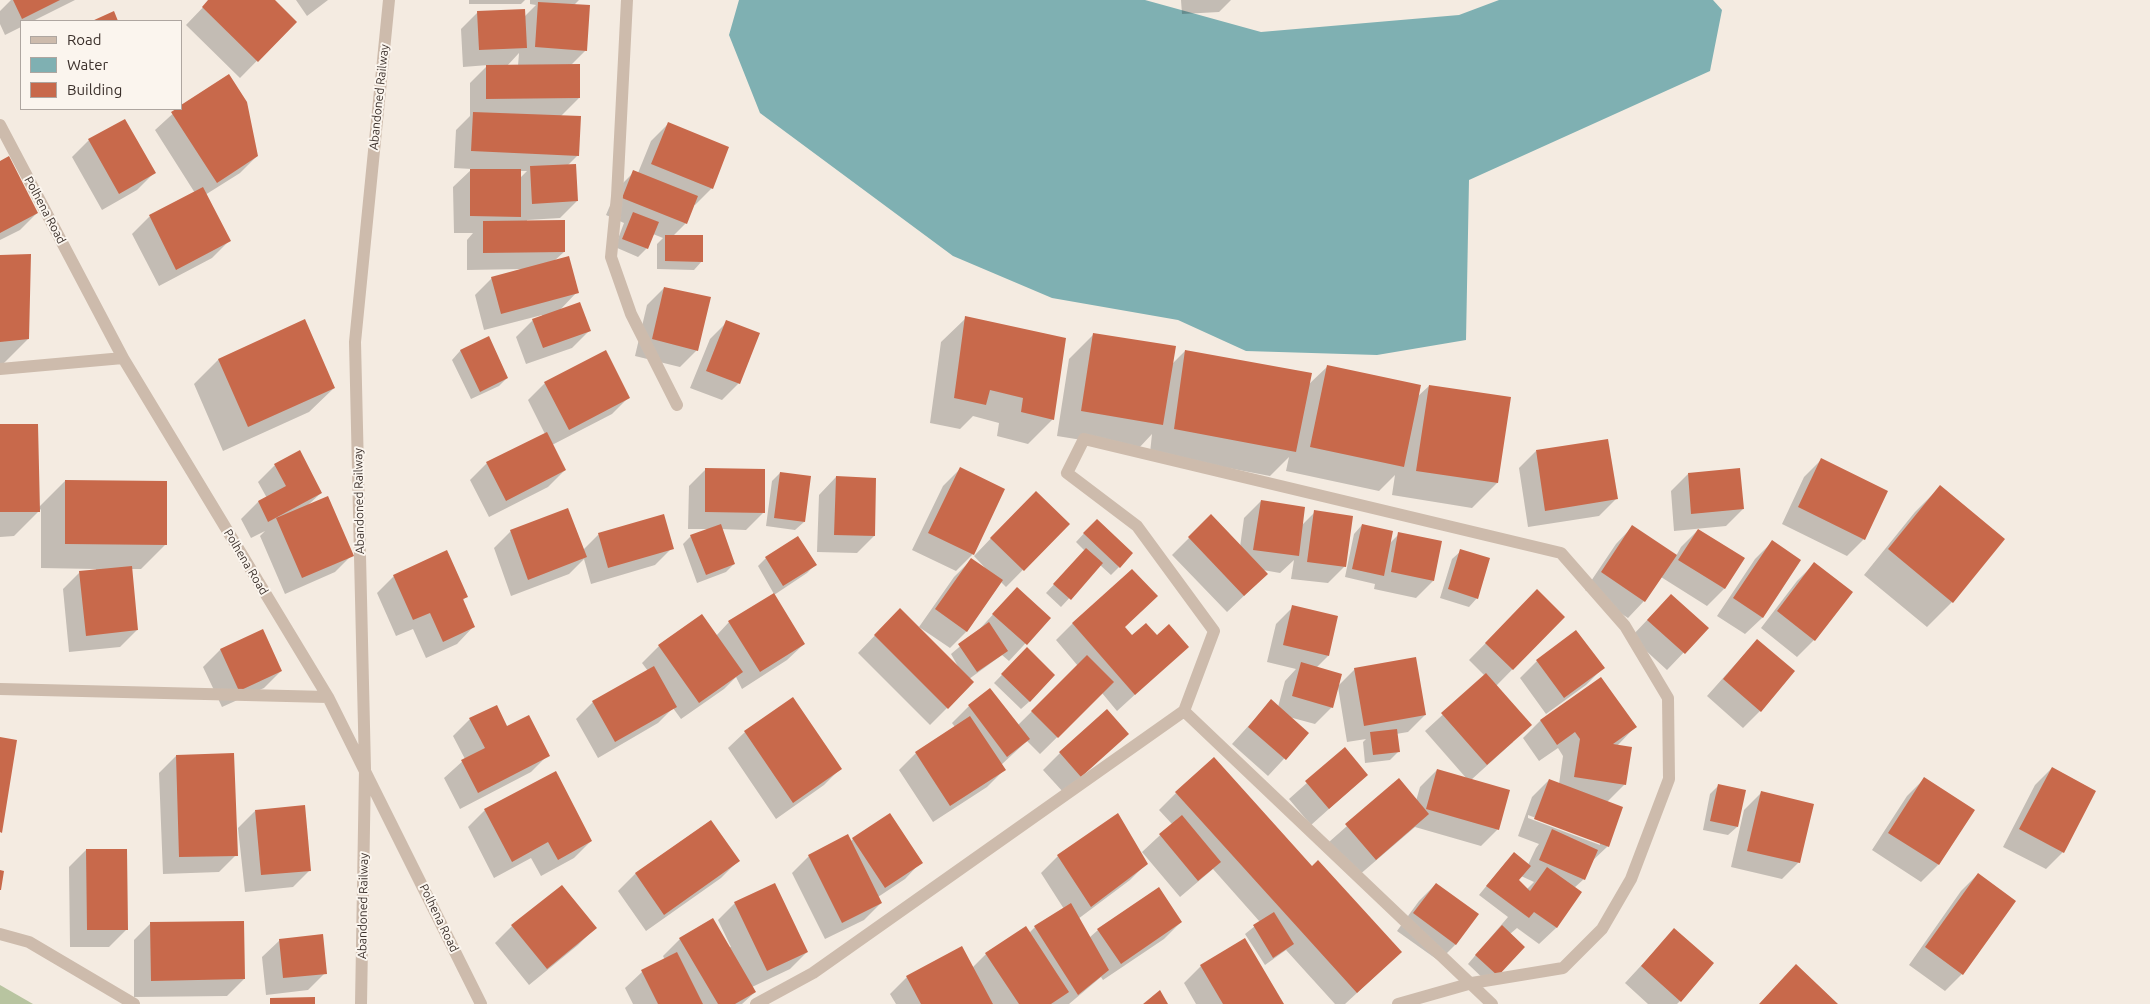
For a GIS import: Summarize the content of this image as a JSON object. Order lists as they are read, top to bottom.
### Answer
{
  "streets": {
    "street": ["Abandoned Railway", "Polhena Road"]
  },
  "crossings": [
    ["Abandoned Railway", "Polhena Road"]
  ],
  "legend": ["Road", "Water", "Building"]
}
